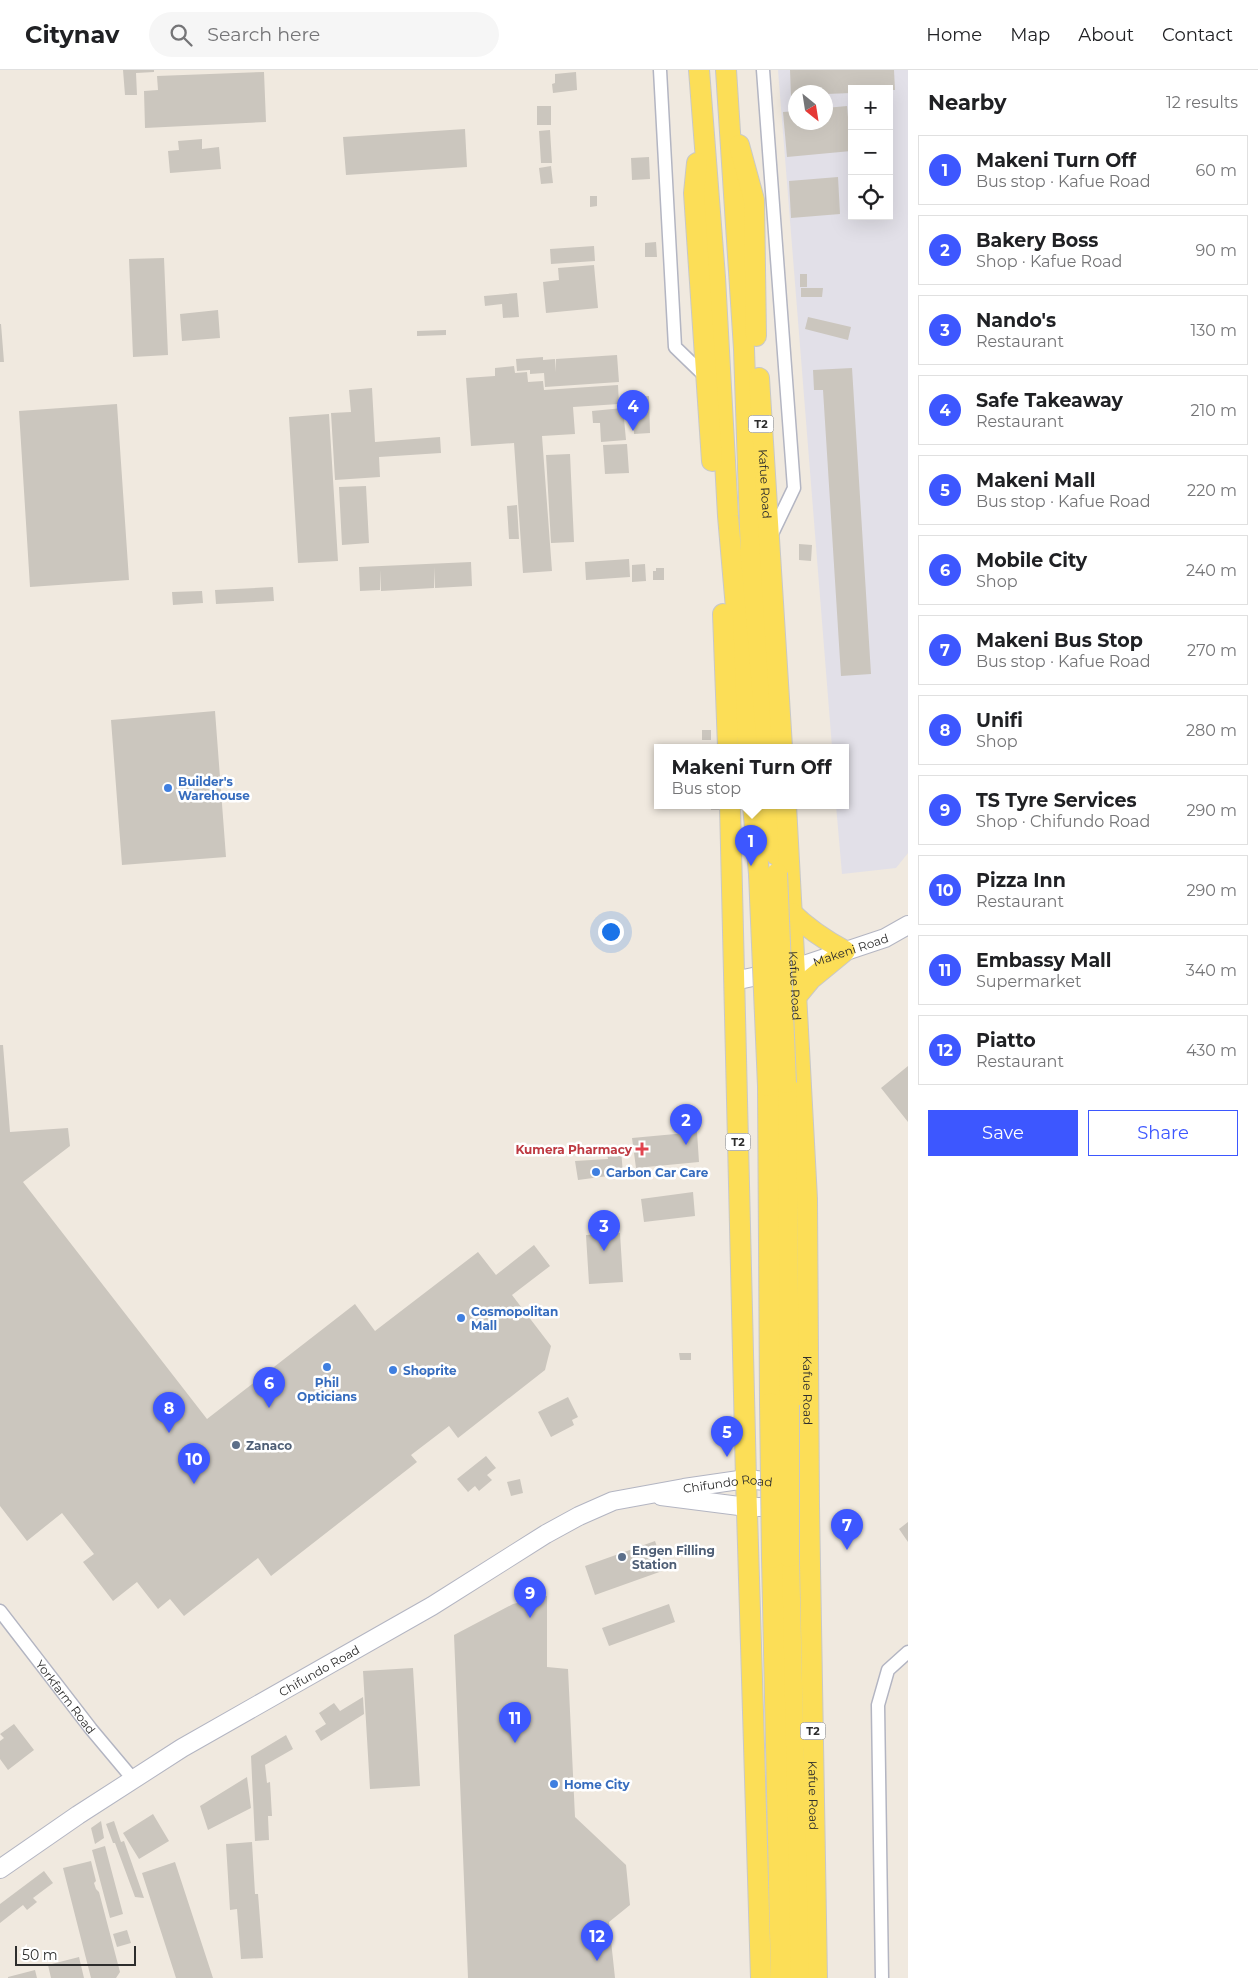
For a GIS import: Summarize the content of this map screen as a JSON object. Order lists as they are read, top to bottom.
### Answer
{
  "streets": {
    "main road": ["T2", "Kafue Road"],
    "street": ["Makeni Road", "Chifundo Road", "Yorkfarm Road"]
  },
  "crossings": [
    ["T2", "Makeni Road"],
    ["T2", "Chifundo Road"],
    ["Kafue Road", "Makeni Road"],
    ["Kafue Road", "Chifundo Road"],
    ["Chifundo Road", "Yorkfarm Road"]
  ],
  "places": {
    "other": [
      "Builder's Warehouse",
      "Carbon Car Care",
      "Cosmopolitan Mall",
      "Phil Opticians",
      "Shoprite",
      "Zanaco",
      "Engen Filling Station",
      "Home City"
    ],
    "health": ["Kumera Pharmacy"]
  },
  "scale_bar": "50 m",
  "north": "bottom right",
  "page": {
    "header": "Citynav",
    "search": "Search here",
    "nav": [
      "Home",
      "Map",
      "About",
      "Contact"
    ],
    "heading": ["Nearby", "12 results"],
    "map_buttons": ["+", "−"],
    "list": [
      {
        "mark": "1",
        "name": "Makeni Turn Off",
        "note": "Bus stop · Kafue Road",
        "value": "60 m"
      },
      {
        "mark": "2",
        "name": "Bakery Boss",
        "note": "Shop · Kafue Road",
        "value": "90 m"
      },
      {
        "mark": "3",
        "name": "Nando's",
        "note": "Restaurant",
        "value": "130 m"
      },
      {
        "mark": "4",
        "name": "Safe Takeaway",
        "note": "Restaurant",
        "value": "210 m"
      },
      {
        "mark": "5",
        "name": "Makeni Mall",
        "note": "Bus stop · Kafue Road",
        "value": "220 m"
      },
      {
        "mark": "6",
        "name": "Mobile City",
        "note": "Shop",
        "value": "240 m"
      },
      {
        "mark": "7",
        "name": "Makeni Bus Stop",
        "note": "Bus stop · Kafue Road",
        "value": "270 m"
      },
      {
        "mark": "8",
        "name": "Unifi",
        "note": "Shop",
        "value": "280 m"
      },
      {
        "mark": "9",
        "name": "TS Tyre Services",
        "note": "Shop · Chifundo Road",
        "value": "290 m"
      },
      {
        "mark": "10",
        "name": "Pizza Inn",
        "note": "Restaurant",
        "value": "290 m"
      },
      {
        "mark": "11",
        "name": "Embassy Mall",
        "note": "Supermarket",
        "value": "340 m"
      },
      {
        "mark": "12",
        "name": "Piatto",
        "note": "Restaurant",
        "value": "430 m"
      }
    ],
    "pins": [
      "4",
      "1",
      "2",
      "3",
      "6",
      "8",
      "5",
      "10",
      "7",
      "9",
      "11",
      "12"
    ],
    "popup": ["Makeni Turn Off", "Bus stop"],
    "buttons": ["Save", "Share"],
    "scale": "50 m"
  }
}
